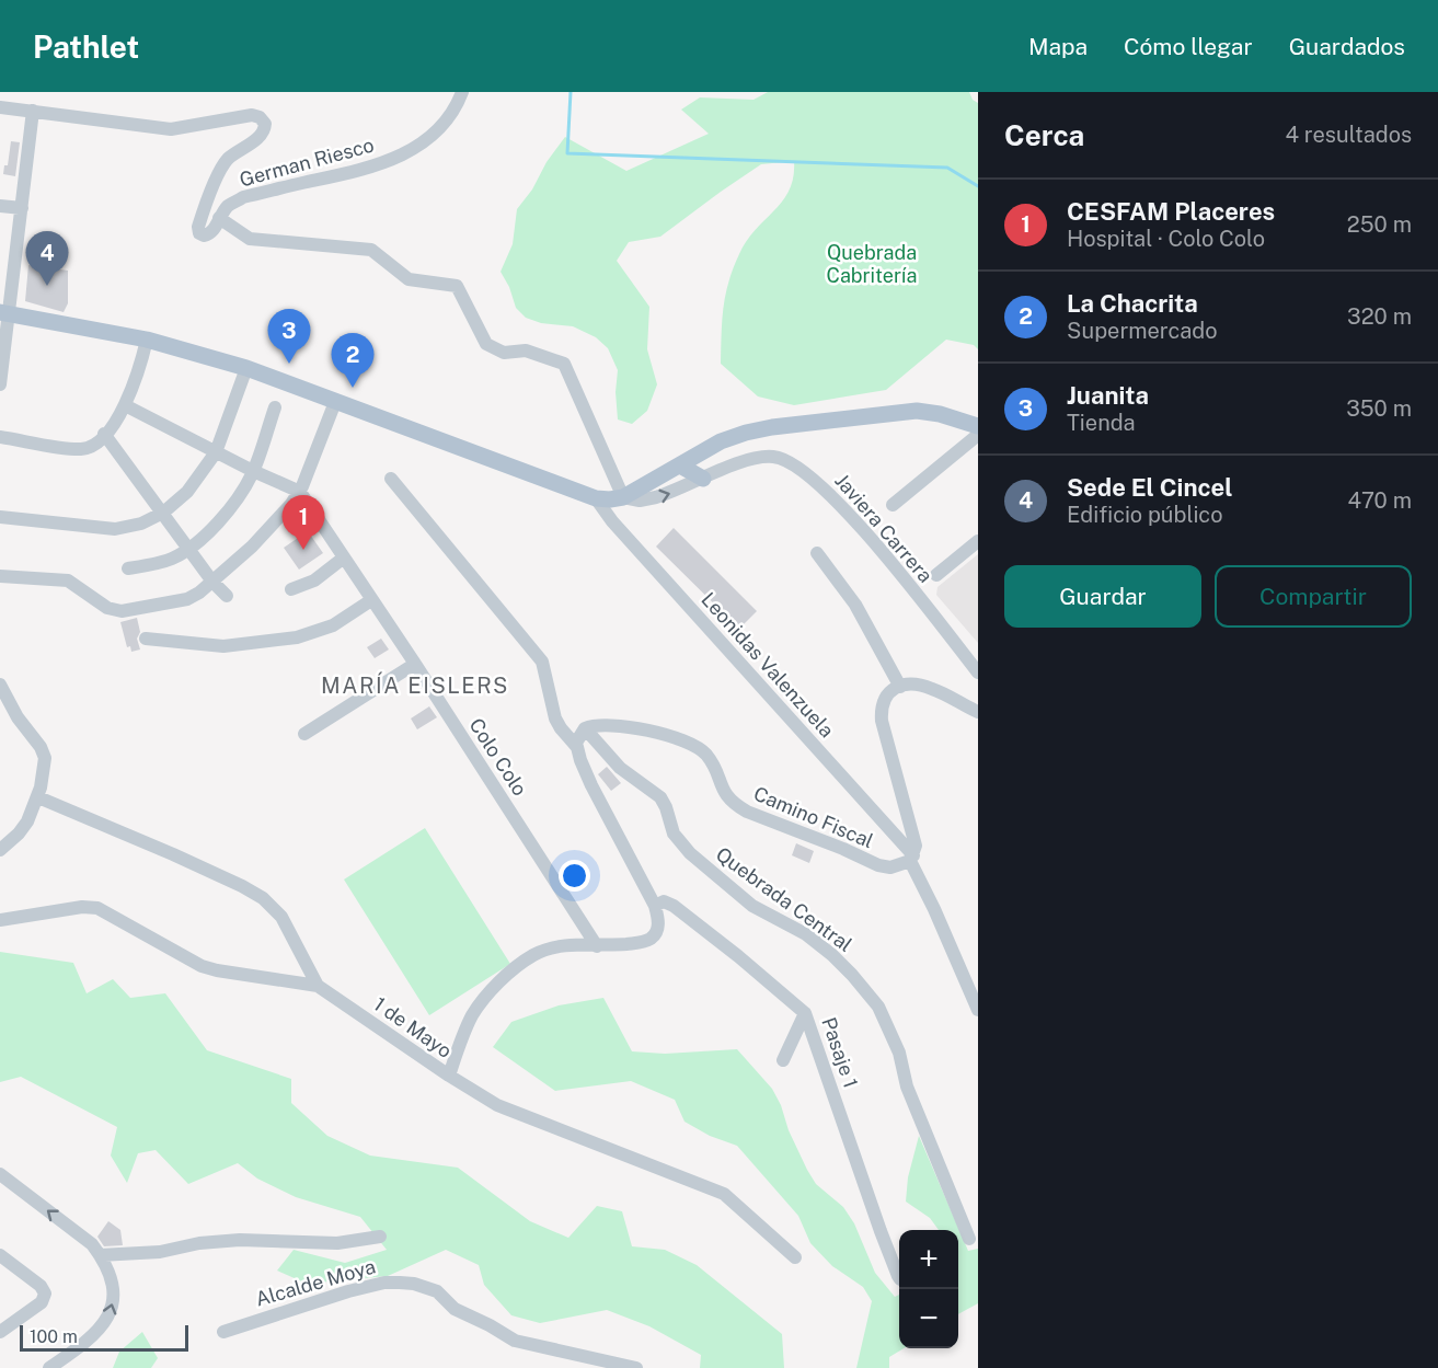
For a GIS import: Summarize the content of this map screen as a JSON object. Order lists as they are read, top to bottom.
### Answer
{
  "streets": {
    "street": [
      "German Riesco",
      "Javiera Carrera",
      "Leonidas Valenzuela",
      "Colo Colo",
      "Camino Fiscal",
      "Quebrada Central",
      "1 de Mayo",
      "Pasaje 1",
      "Alcalde Moya"
    ]
  },
  "crossings": [
    ["Leonidas Valenzuela", "Camino Fiscal"],
    ["Camino Fiscal", "Quebrada Central"]
  ],
  "districts": ["MARÍA EISLERS"],
  "parks": ["Quebrada Cabritería"],
  "scale_bar": "100 m",
  "page": {
    "header": "Pathlet",
    "nav": ["Mapa", "Cómo llegar", "Guardados"],
    "heading": ["Cerca", "4 resultados"],
    "list": [
      {
        "mark": "1",
        "name": "CESFAM Placeres",
        "note": "Hospital · Colo Colo",
        "value": "250 m"
      },
      {
        "mark": "2",
        "name": "La Chacrita",
        "note": "Supermercado",
        "value": "320 m"
      },
      {
        "mark": "3",
        "name": "Juanita",
        "note": "Tienda",
        "value": "350 m"
      },
      {
        "mark": "4",
        "name": "Sede El Cincel",
        "note": "Edificio público",
        "value": "470 m"
      }
    ],
    "pins": [
      "4",
      "3",
      "2",
      "1"
    ],
    "buttons": ["Guardar", "Compartir"],
    "map_buttons": ["+", "−"],
    "scale": "100 m"
  }
}
